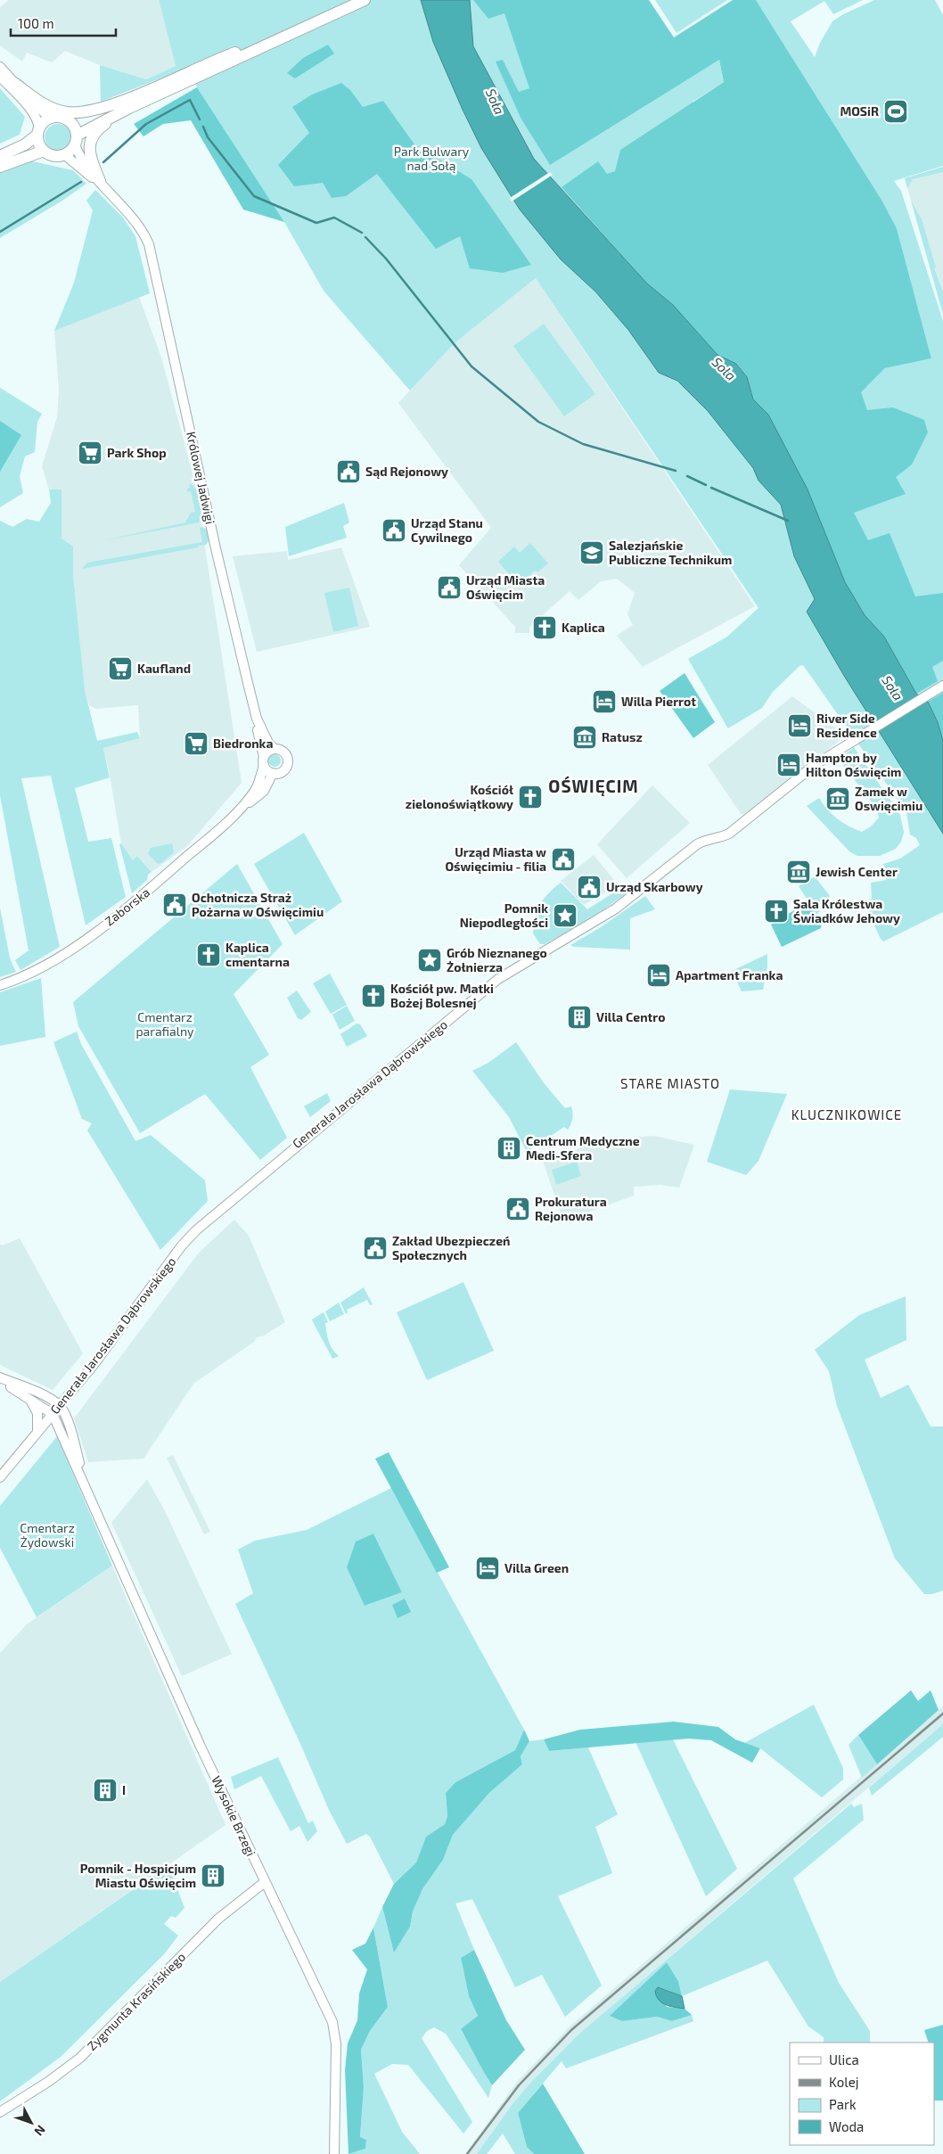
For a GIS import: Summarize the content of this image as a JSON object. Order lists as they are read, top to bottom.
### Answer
{
  "streets": {
    "street": [
      "Królowej Jadwigi",
      "Zaborska",
      "Generała Jarosława Dąbrowskiego",
      "Wysokie Brzegi",
      "Zygmunta Krasińskiego"
    ]
  },
  "crossings": [
    ["Królowej Jadwigi", "Zaborska"],
    ["Generała Jarosława Dąbrowskiego", "Wysokie Brzegi"],
    ["Wysokie Brzegi", "Zygmunta Krasińskiego"]
  ],
  "districts": ["OŚWIĘCIM", "STARE MIASTO", "KLUCZNIKOWICE"],
  "water": ["Soła"],
  "parks": ["Park Bulwary nad Sołą", "Cmentarz parafialny", "Cmentarz Żydowski"],
  "places": {
    "sports": ["MOSiR"],
    "supermarket": ["Park Shop", "Kaufland", "Biedronka"],
    "public building": [
      "Sąd Rejonowy",
      "Urząd Stanu Cywilnego",
      "Urząd Miasta Oświęcim",
      "Urząd Miasta w Oświęcimiu - filia",
      "Urząd Skarbowy",
      "Ochotnicza Straż Pożarna w Oświęcimiu",
      "Prokuratura Rejonowa",
      "Zakład Ubezpieczeń Społecznych"
    ],
    "school or university": ["Salezjańskie Publiczne Technikum"],
    "church": [
      "Kaplica",
      "Kościół zielonoświątkowy",
      "Sala Królestwa Świadków Jehowy",
      "Kaplica cmentarna",
      "Kościół pw. Matki Bożej Bolesnej"
    ],
    "hotel": [
      "Willa Pierrot",
      "River Side Residence",
      "Hampton by Hilton Oświęcim",
      "Apartment Franka",
      "Villa Green"
    ],
    "museum": ["Ratusz", "Zamek w Oswięcimiu", "Jewish Center"],
    "place": ["Pomnik Niepodległości", "Grób Nieznanego Żołnierza"],
    "building": [
      "Villa Centro",
      "Centrum Medyczne Medi-Sfera",
      "I",
      "Pomnik - Hospicjum Miastu Oświęcim"
    ]
  },
  "legend": [
    "Ulica",
    "Kolej",
    "Park",
    "Woda"
  ],
  "scale_bar": "100 m",
  "north": "bottom right"
}
